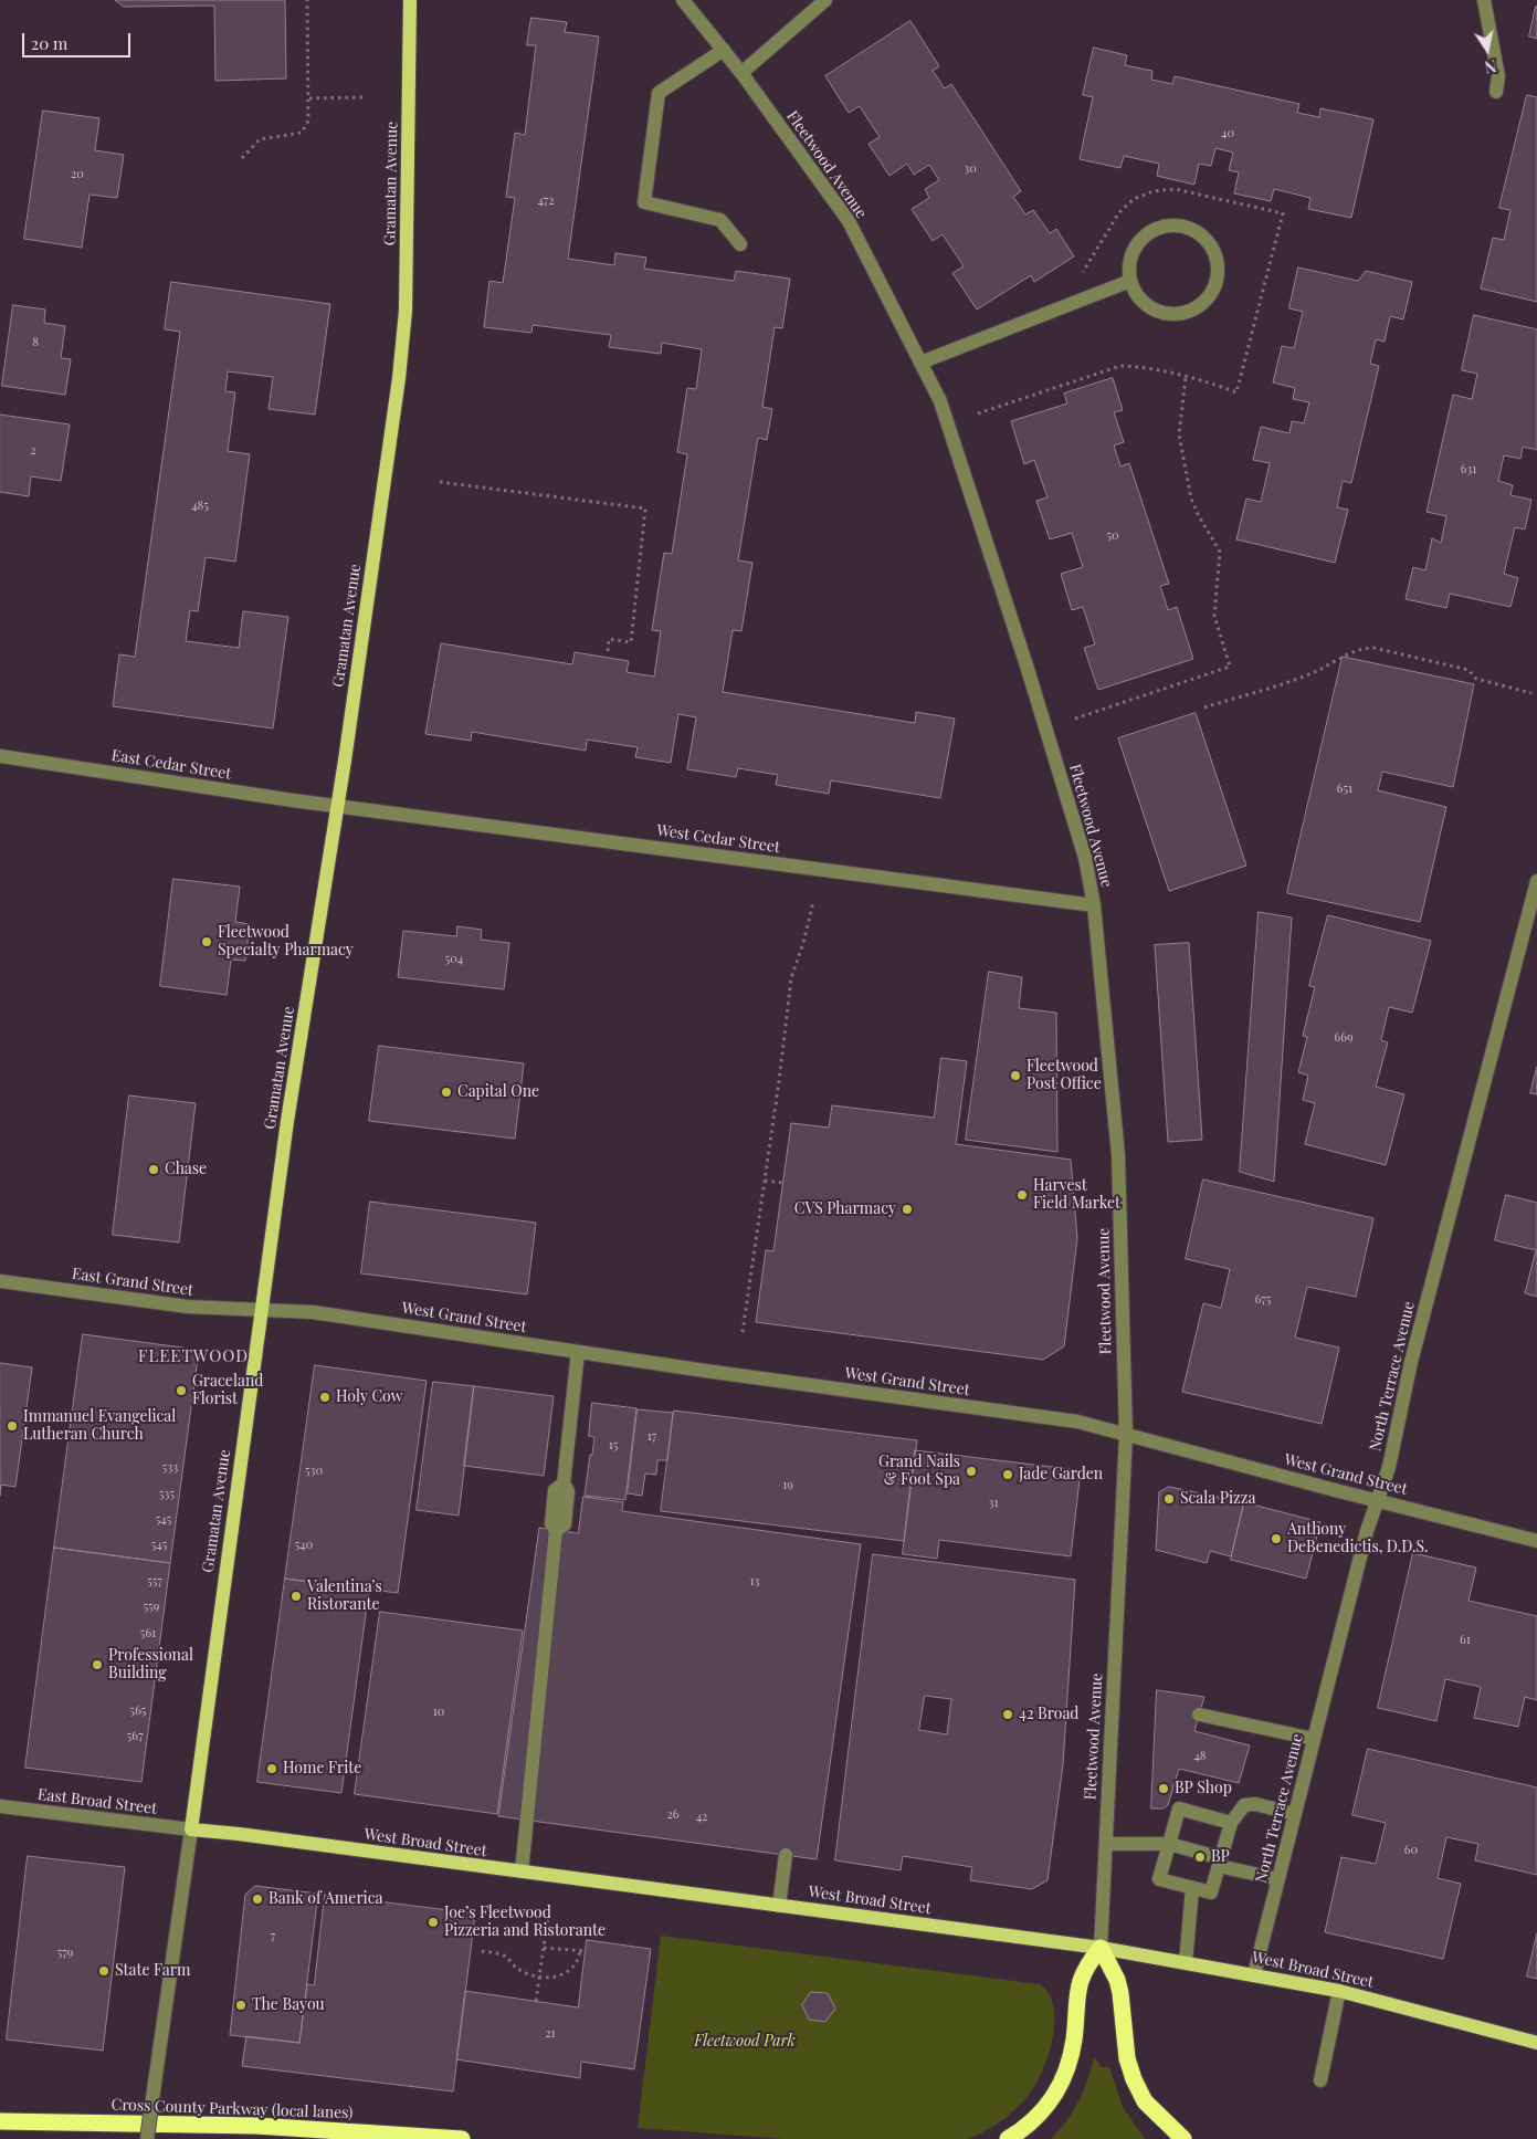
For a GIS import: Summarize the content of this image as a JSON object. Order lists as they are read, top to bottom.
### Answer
{
  "streets": {
    "highway": ["Cross County Parkway (local lanes)"],
    "main road": ["Gramatan Avenue", "West Broad Street"],
    "street": [
      "Fleetwood Avenue",
      "East Cedar Street",
      "West Cedar Street",
      "East Grand Street",
      "West Grand Street",
      "North Terrace Avenue",
      "East Broad Street"
    ]
  },
  "crossings": [
    ["Fleetwood Avenue", "West Cedar Street"],
    ["Fleetwood Avenue", "West Grand Street"],
    ["Fleetwood Avenue", "West Broad Street"],
    ["Gramatan Avenue", "East Cedar Street"],
    ["Gramatan Avenue", "West Cedar Street"],
    ["Gramatan Avenue", "East Grand Street"],
    ["Gramatan Avenue", "West Grand Street"],
    ["Gramatan Avenue", "East Broad Street"],
    ["Gramatan Avenue", "West Broad Street"],
    ["East Cedar Street", "West Cedar Street"],
    ["East Grand Street", "West Grand Street"],
    ["West Grand Street", "North Terrace Avenue"],
    ["North Terrace Avenue", "West Broad Street"],
    ["East Broad Street", "West Broad Street"]
  ],
  "districts": ["FLEETWOOD"],
  "parks": ["Fleetwood Park"],
  "places": [
    "Fleetwood Specialty Pharmacy",
    "Fleetwood Post Office",
    "Capital One",
    "Chase",
    "Harvest Field Market",
    "CVS Pharmacy",
    "Graceland Florist",
    "Holy Cow",
    "Immanuel Evangelical Lutheran Church",
    "Grand Nails & Foot Spa",
    "Jade Garden",
    "Scala Pizza",
    "Anthony DeBenedictis, D.D.S.",
    "Valentina’s Ristorante",
    "Professional Building",
    "42 Broad",
    "Home Frite",
    "BP Shop",
    "BP",
    "Bank of America",
    "Joe’s Fleetwood Pizzeria and Ristorante",
    "State Farm",
    "The Bayou"
  ],
  "house_numbers": [
    "40",
    "30",
    "20",
    "472",
    "8",
    "2",
    "631",
    "485",
    "50",
    "651",
    "504",
    "669",
    "675",
    "17",
    "15",
    "533",
    "530",
    "19",
    "535",
    "31",
    "545",
    "545",
    "540",
    "557",
    "13",
    "559",
    "561",
    "61",
    "565",
    "10",
    "567",
    "48",
    "26",
    "42",
    "60",
    "7",
    "579",
    "21"
  ],
  "scale_bar": "20 m",
  "north": "bottom"
}
